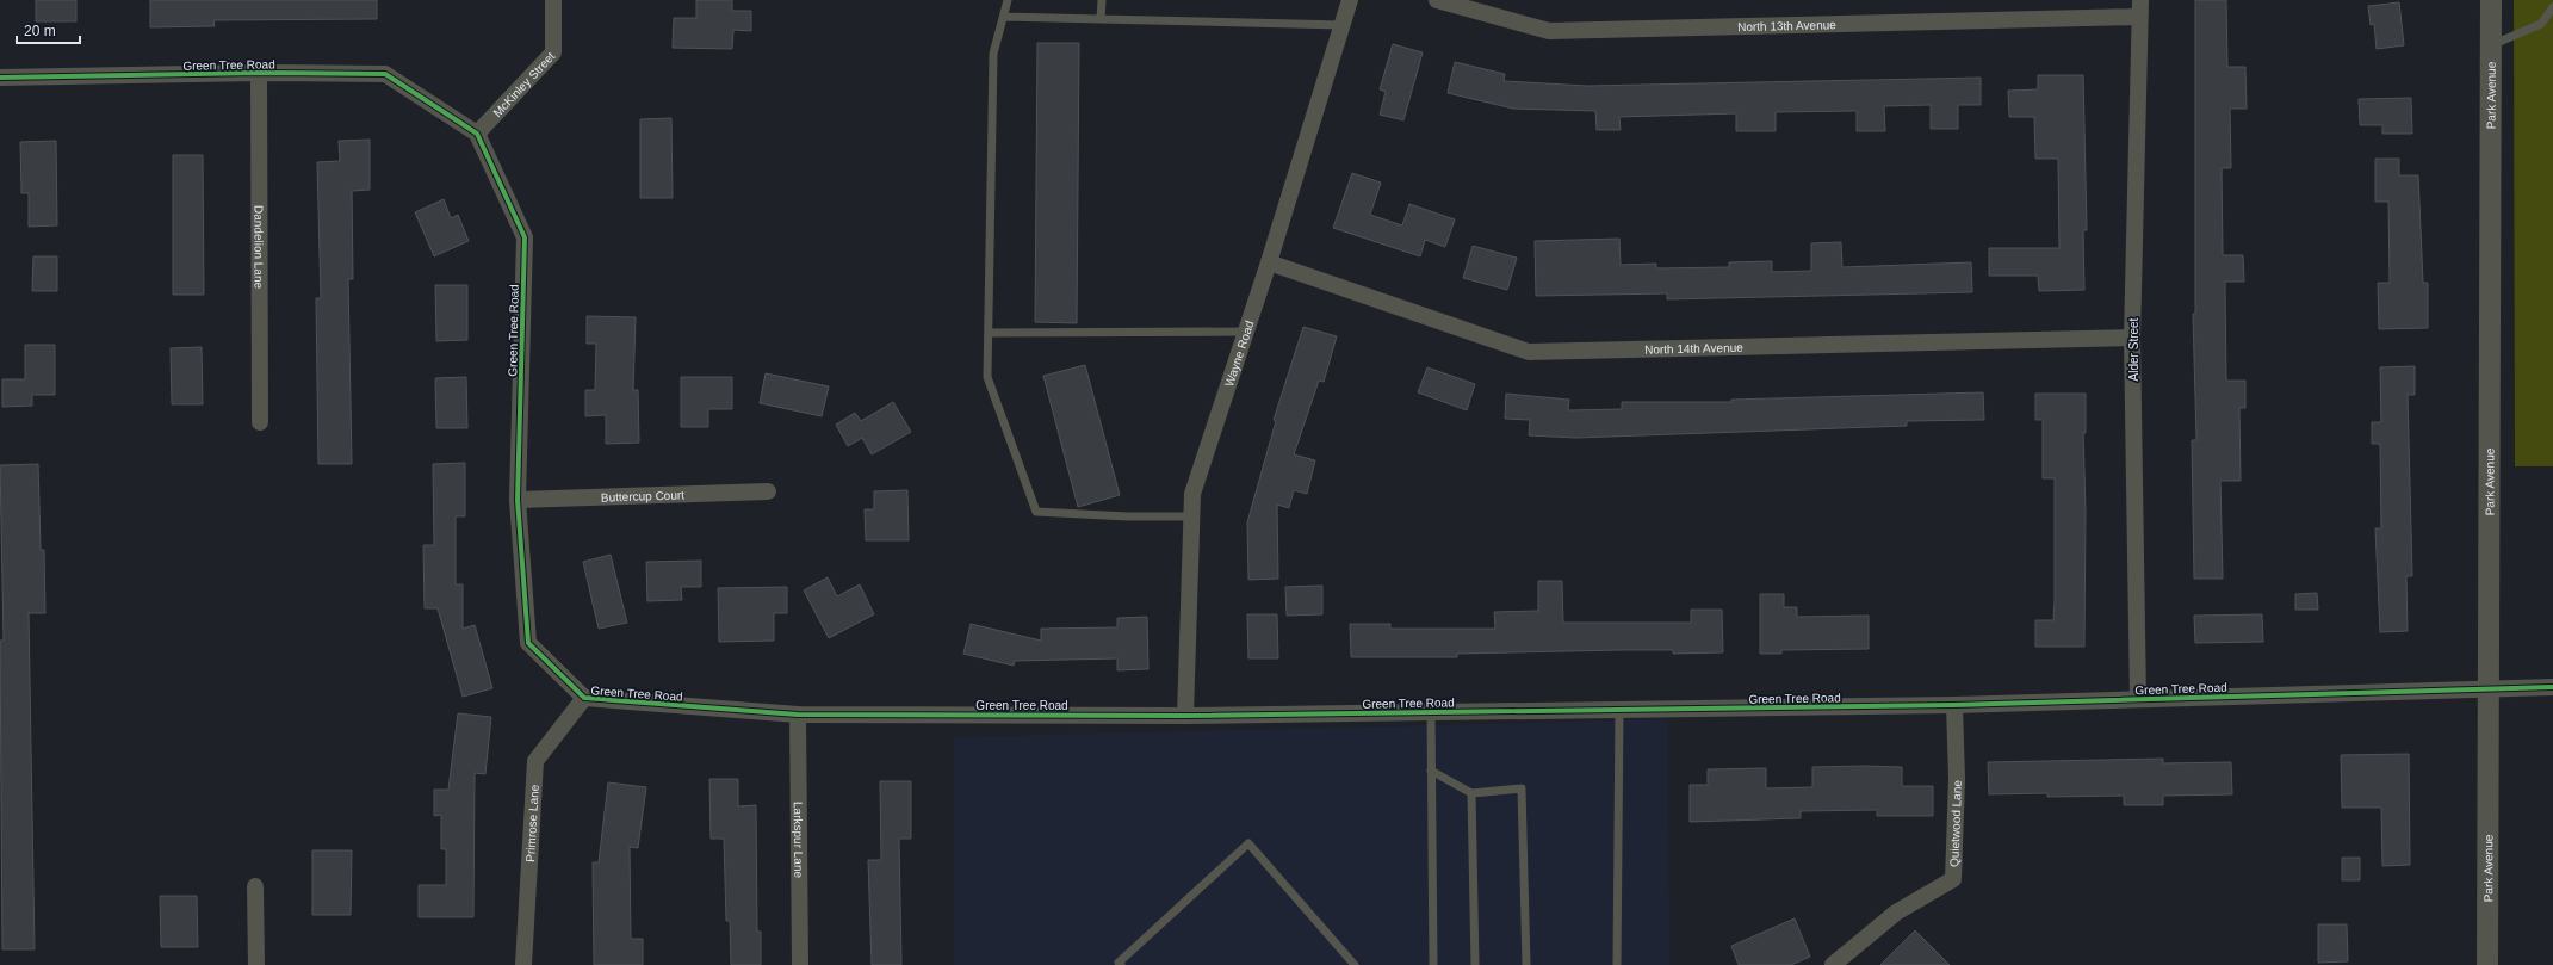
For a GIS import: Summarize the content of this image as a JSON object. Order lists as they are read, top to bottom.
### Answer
{
  "streets": {
    "street": [
      "North 13th Avenue",
      "Green Tree Road",
      "McKinley Street",
      "Park Avenue",
      "Dandelion Lane",
      "North 14th Avenue",
      "Alder Street",
      "Wayne Road",
      "Buttercup Court",
      "Primrose Lane",
      "Quietwood Lane",
      "Larkspur Lane"
    ]
  },
  "crossings": [
    ["North 13th Avenue", "Alder Street"],
    ["Green Tree Road", "McKinley Street"],
    ["Green Tree Road", "Park Avenue"],
    ["Green Tree Road", "Dandelion Lane"],
    ["Green Tree Road", "Alder Street"],
    ["Green Tree Road", "Wayne Road"],
    ["Green Tree Road", "Buttercup Court"],
    ["Green Tree Road", "Primrose Lane"],
    ["Green Tree Road", "Quietwood Lane"],
    ["Green Tree Road", "Larkspur Lane"],
    ["North 14th Avenue", "Alder Street"],
    ["North 14th Avenue", "Wayne Road"]
  ],
  "scale_bar": "20 m"
}
